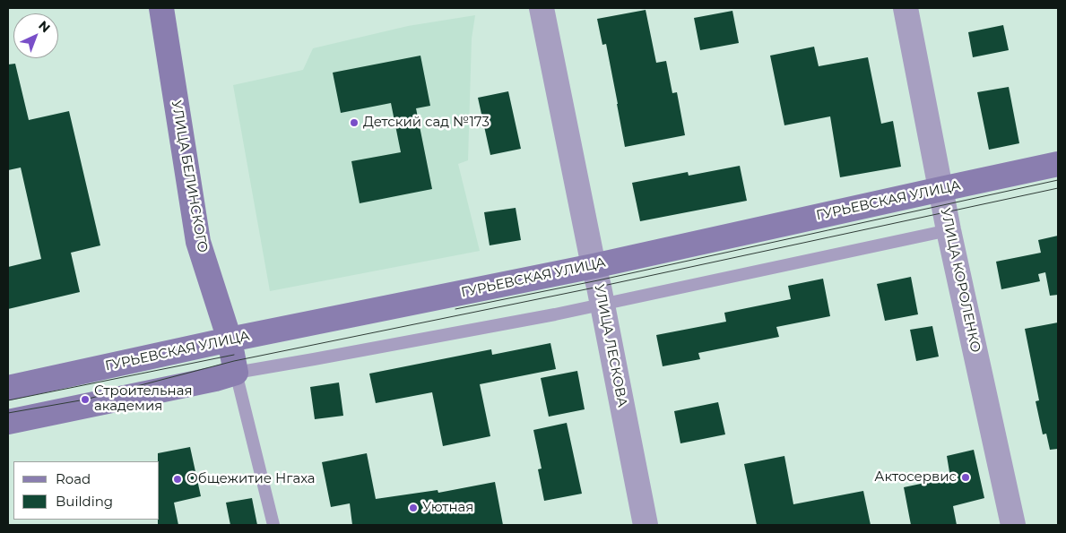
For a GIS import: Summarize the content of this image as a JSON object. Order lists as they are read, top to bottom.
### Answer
{
  "streets": {
    "street": [
      "УЛИЦА БЕЛИНСКОГО",
      "ГУРЬЕВСКАЯ УЛИЦА",
      "УЛИЦА КОРОЛЕНКО",
      "УЛИЦА ЛЕСКОВА"
    ]
  },
  "crossings": [
    ["УЛИЦА БЕЛИНСКОГО", "ГУРЬЕВСКАЯ УЛИЦА"],
    ["ГУРЬЕВСКАЯ УЛИЦА", "УЛИЦА КОРОЛЕНКО"],
    ["ГУРЬЕВСКАЯ УЛИЦА", "УЛИЦА ЛЕСКОВА"]
  ],
  "places": [
    "Детский сад №173",
    "Строительная академия",
    "Актосервис",
    "Общежитие Нгаха",
    "Уютная"
  ],
  "legend": ["Road", "Building"],
  "north": "top right"
}
